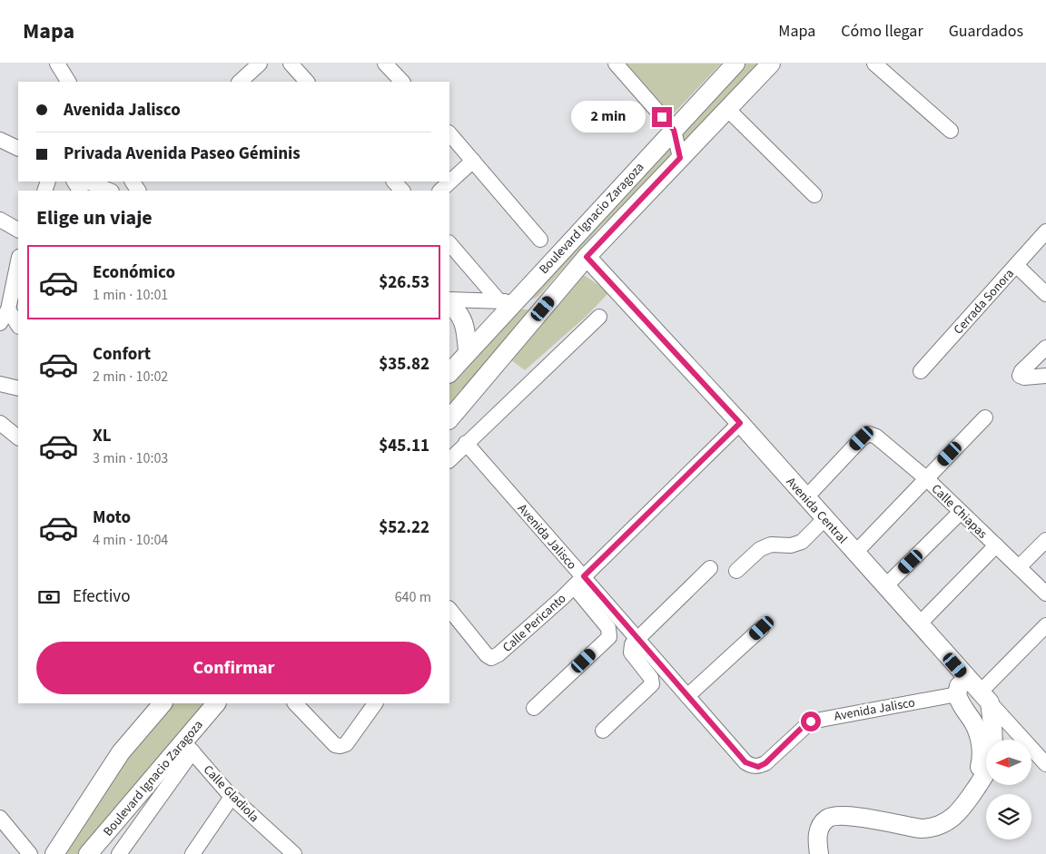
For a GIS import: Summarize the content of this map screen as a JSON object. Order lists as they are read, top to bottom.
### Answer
{
  "streets": {
    "main road": ["Boulevard Ignacio Zaragoza", "Avenida Central"],
    "street": [
      "Cerrada Sonora",
      "Calle Chiapas",
      "Avenida Jalisco",
      "Calle Pericanto",
      "Calle Gladiola"
    ]
  },
  "crossings": [
    ["Boulevard Ignacio Zaragoza", "Avenida Central"],
    ["Boulevard Ignacio Zaragoza", "Calle Gladiola"],
    ["Avenida Central", "Calle Chiapas"],
    ["Avenida Jalisco", "Calle Pericanto"]
  ],
  "north": "left",
  "page": {
    "header": "Mapa",
    "nav": ["Mapa", "Cómo llegar", "Guardados"],
    "banner": ["Avenida Jalisco", "Privada Avenida Paseo Géminis"],
    "bubble": "2 min",
    "heading": "Elige un viaje",
    "list": [
      {
        "name": "Económico",
        "note": "1 min · 10:01",
        "value": "$26.53"
      },
      {
        "name": "Confort",
        "note": "2 min · 10:02",
        "value": "$35.82"
      },
      {
        "name": "XL",
        "note": "3 min · 10:03",
        "value": "$45.11"
      },
      {
        "name": "Moto",
        "note": "4 min · 10:04",
        "value": "$52.22"
      }
    ],
    "pay": ["Efectivo", "640 m"],
    "buttons": "Confirmar"
  }
}
